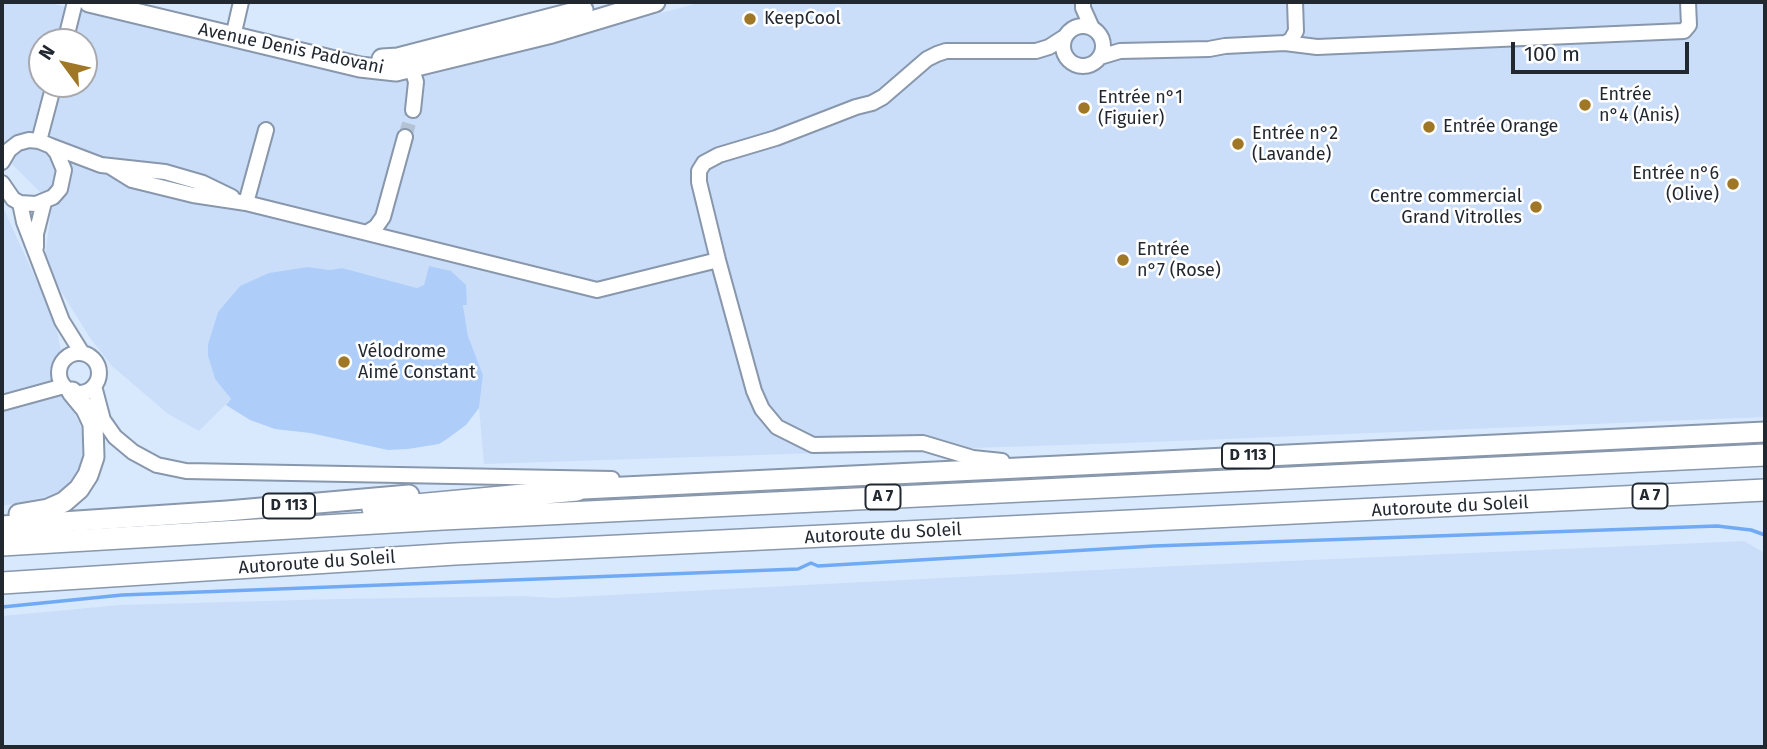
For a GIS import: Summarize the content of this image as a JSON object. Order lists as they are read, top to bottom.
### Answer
{
  "streets": {
    "highway": ["A 7", "Autoroute du Soleil"],
    "main road": ["Avenue Denis Padovani", "D 113"]
  },
  "places": [
    "KeepCool",
    "Entrée n°4 (Anis)",
    "Entrée n°1 (Figuier)",
    "Entrée Orange",
    "Entrée n°2 (Lavande)",
    "Entrée n°6 (Olive)",
    "Centre commercial Grand Vitrolles",
    "Entrée n°7 (Rose)",
    "Vélodrome Aimé Constant"
  ],
  "scale_bar": "100 m",
  "north": "top left"
}
